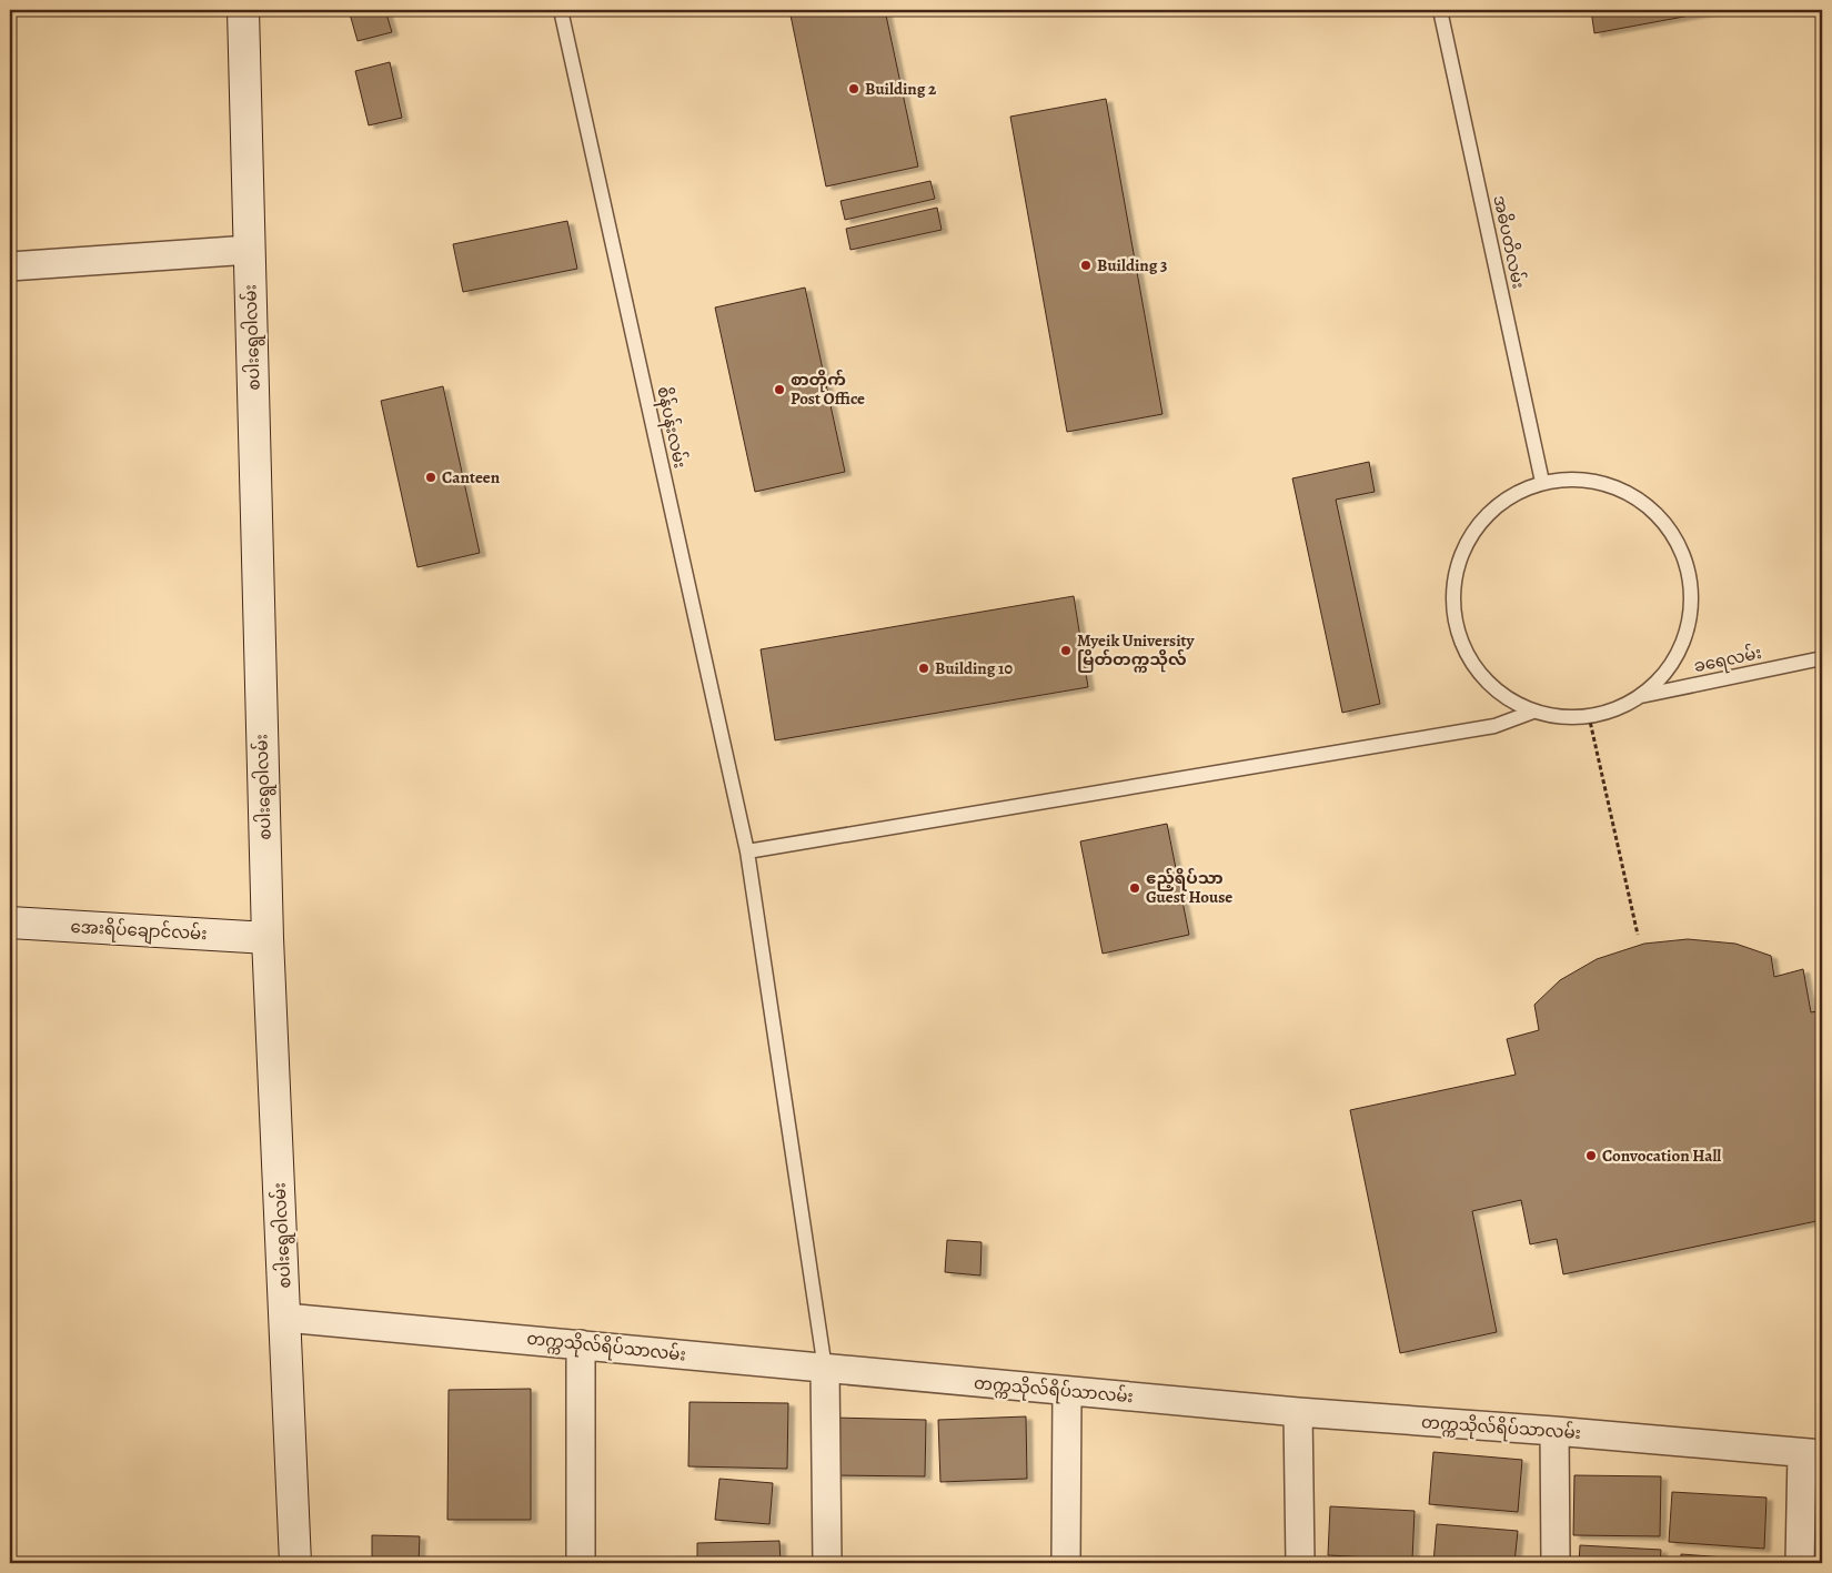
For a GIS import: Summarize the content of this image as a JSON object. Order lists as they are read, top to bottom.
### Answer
{
  "streets": {
    "main road": ["စပါးရွေဝါလမ်း", "အေးရိပ်ချောင်လမ်း"],
    "street": ["တက္ကသိုလ်ရိပ်သာလမ်း"],
    "lane": ["အဓိပတိလမ်း", "စိန်ပန်းလမ်း", "ခရေလမ်း"]
  },
  "crossings": [
    ["စပါးရွေဝါလမ်း", "အေးရိပ်ချောင်လမ်း"],
    ["စပါးရွေဝါလမ်း", "တက္ကသိုလ်ရိပ်သာလမ်း"],
    ["စိန်ပန်းလမ်း", "တက္ကသိုလ်ရိပ်သာလမ်း"]
  ],
  "places": [
    "Building 2",
    "Building 3",
    "စာတိုက် Post Office",
    "Canteen",
    "Myeik University မြိတ်တက္ကသိုလ်",
    "Building 10",
    "ဧည့်ရိပ်သာ Guest House",
    "Convocation Hall"
  ]
}
